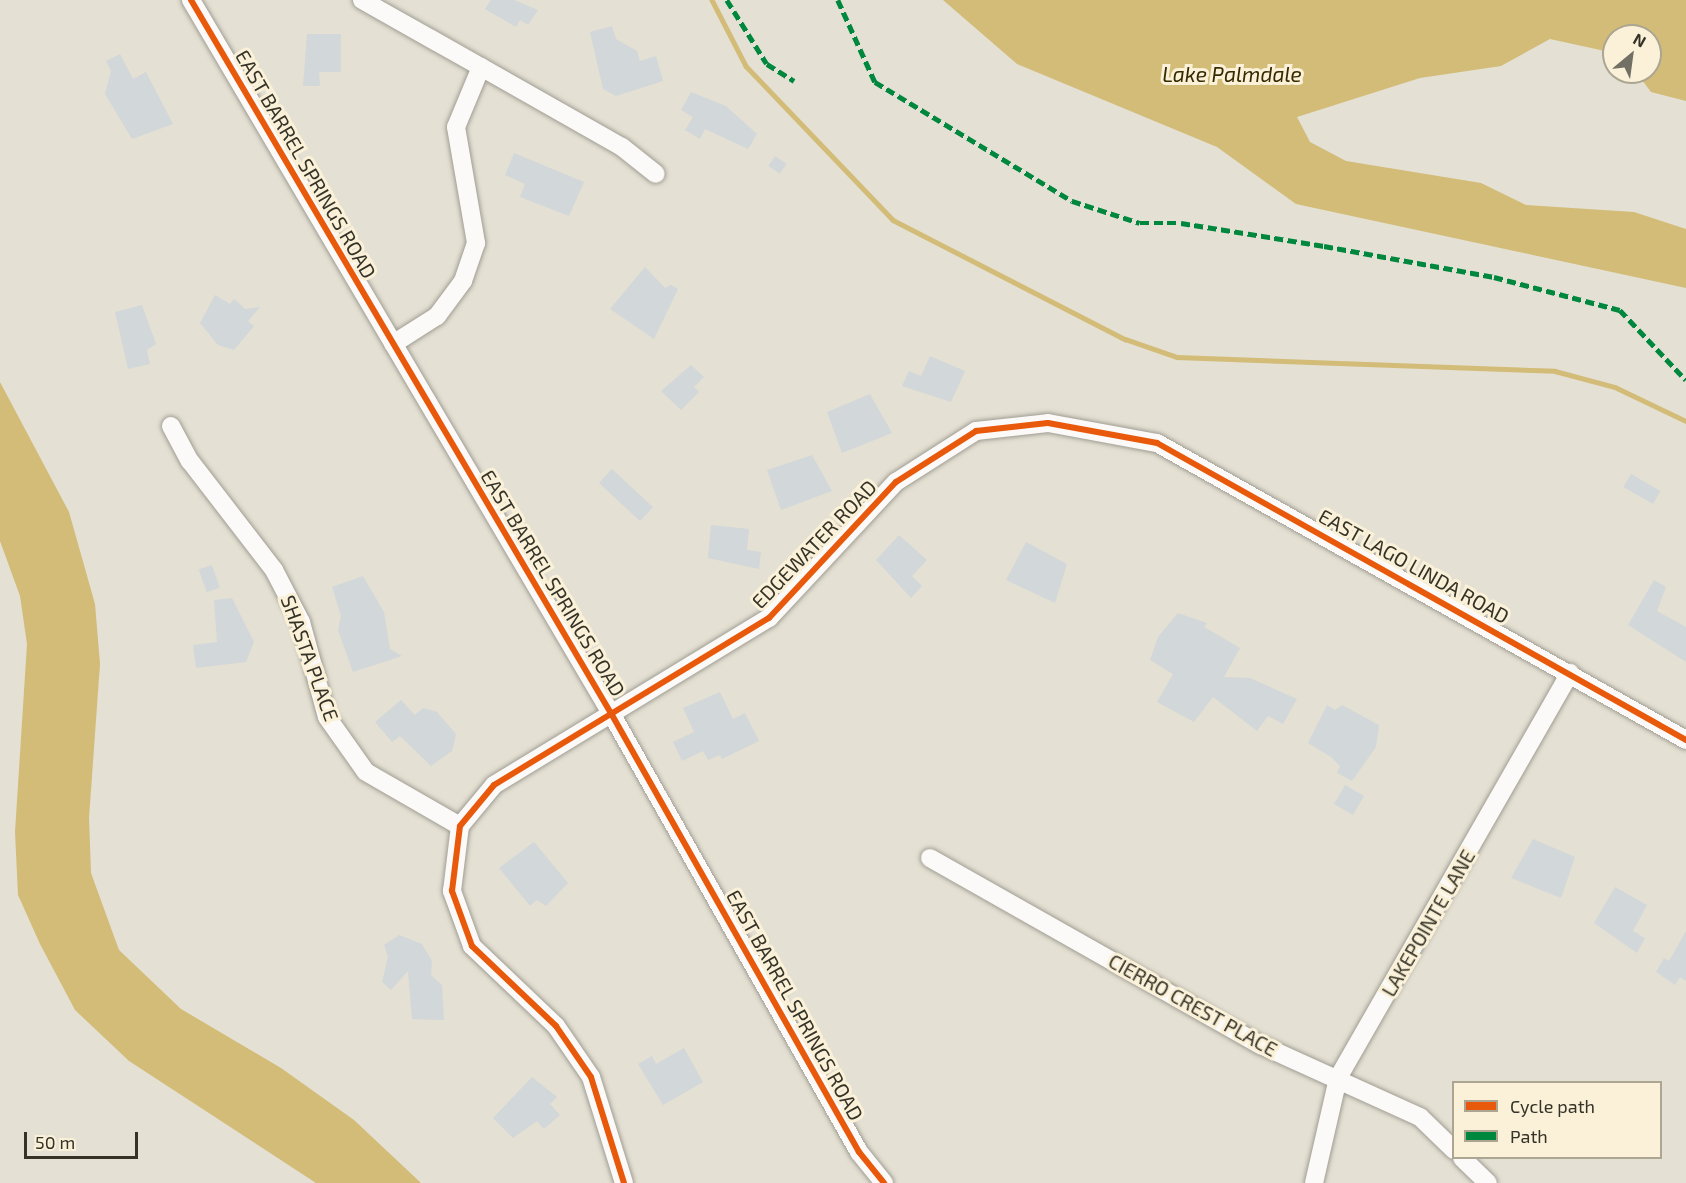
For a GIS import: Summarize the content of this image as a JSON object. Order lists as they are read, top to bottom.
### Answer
{
  "streets": {
    "street": [
      "EAST BARREL SPRINGS ROAD",
      "EDGEWATER ROAD",
      "EAST LAGO LINDA ROAD",
      "SHASTA PLACE",
      "LAKEPOINTE LANE",
      "CIERRO CREST PLACE"
    ]
  },
  "crossings": [
    ["EAST BARREL SPRINGS ROAD", "EDGEWATER ROAD"],
    ["EDGEWATER ROAD", "EAST LAGO LINDA ROAD"],
    ["EDGEWATER ROAD", "SHASTA PLACE"],
    ["EAST LAGO LINDA ROAD", "LAKEPOINTE LANE"],
    ["LAKEPOINTE LANE", "CIERRO CREST PLACE"]
  ],
  "water": ["Lake Palmdale"],
  "legend": ["Cycle path", "Path"],
  "scale_bar": "50 m",
  "north": "top right"
}
